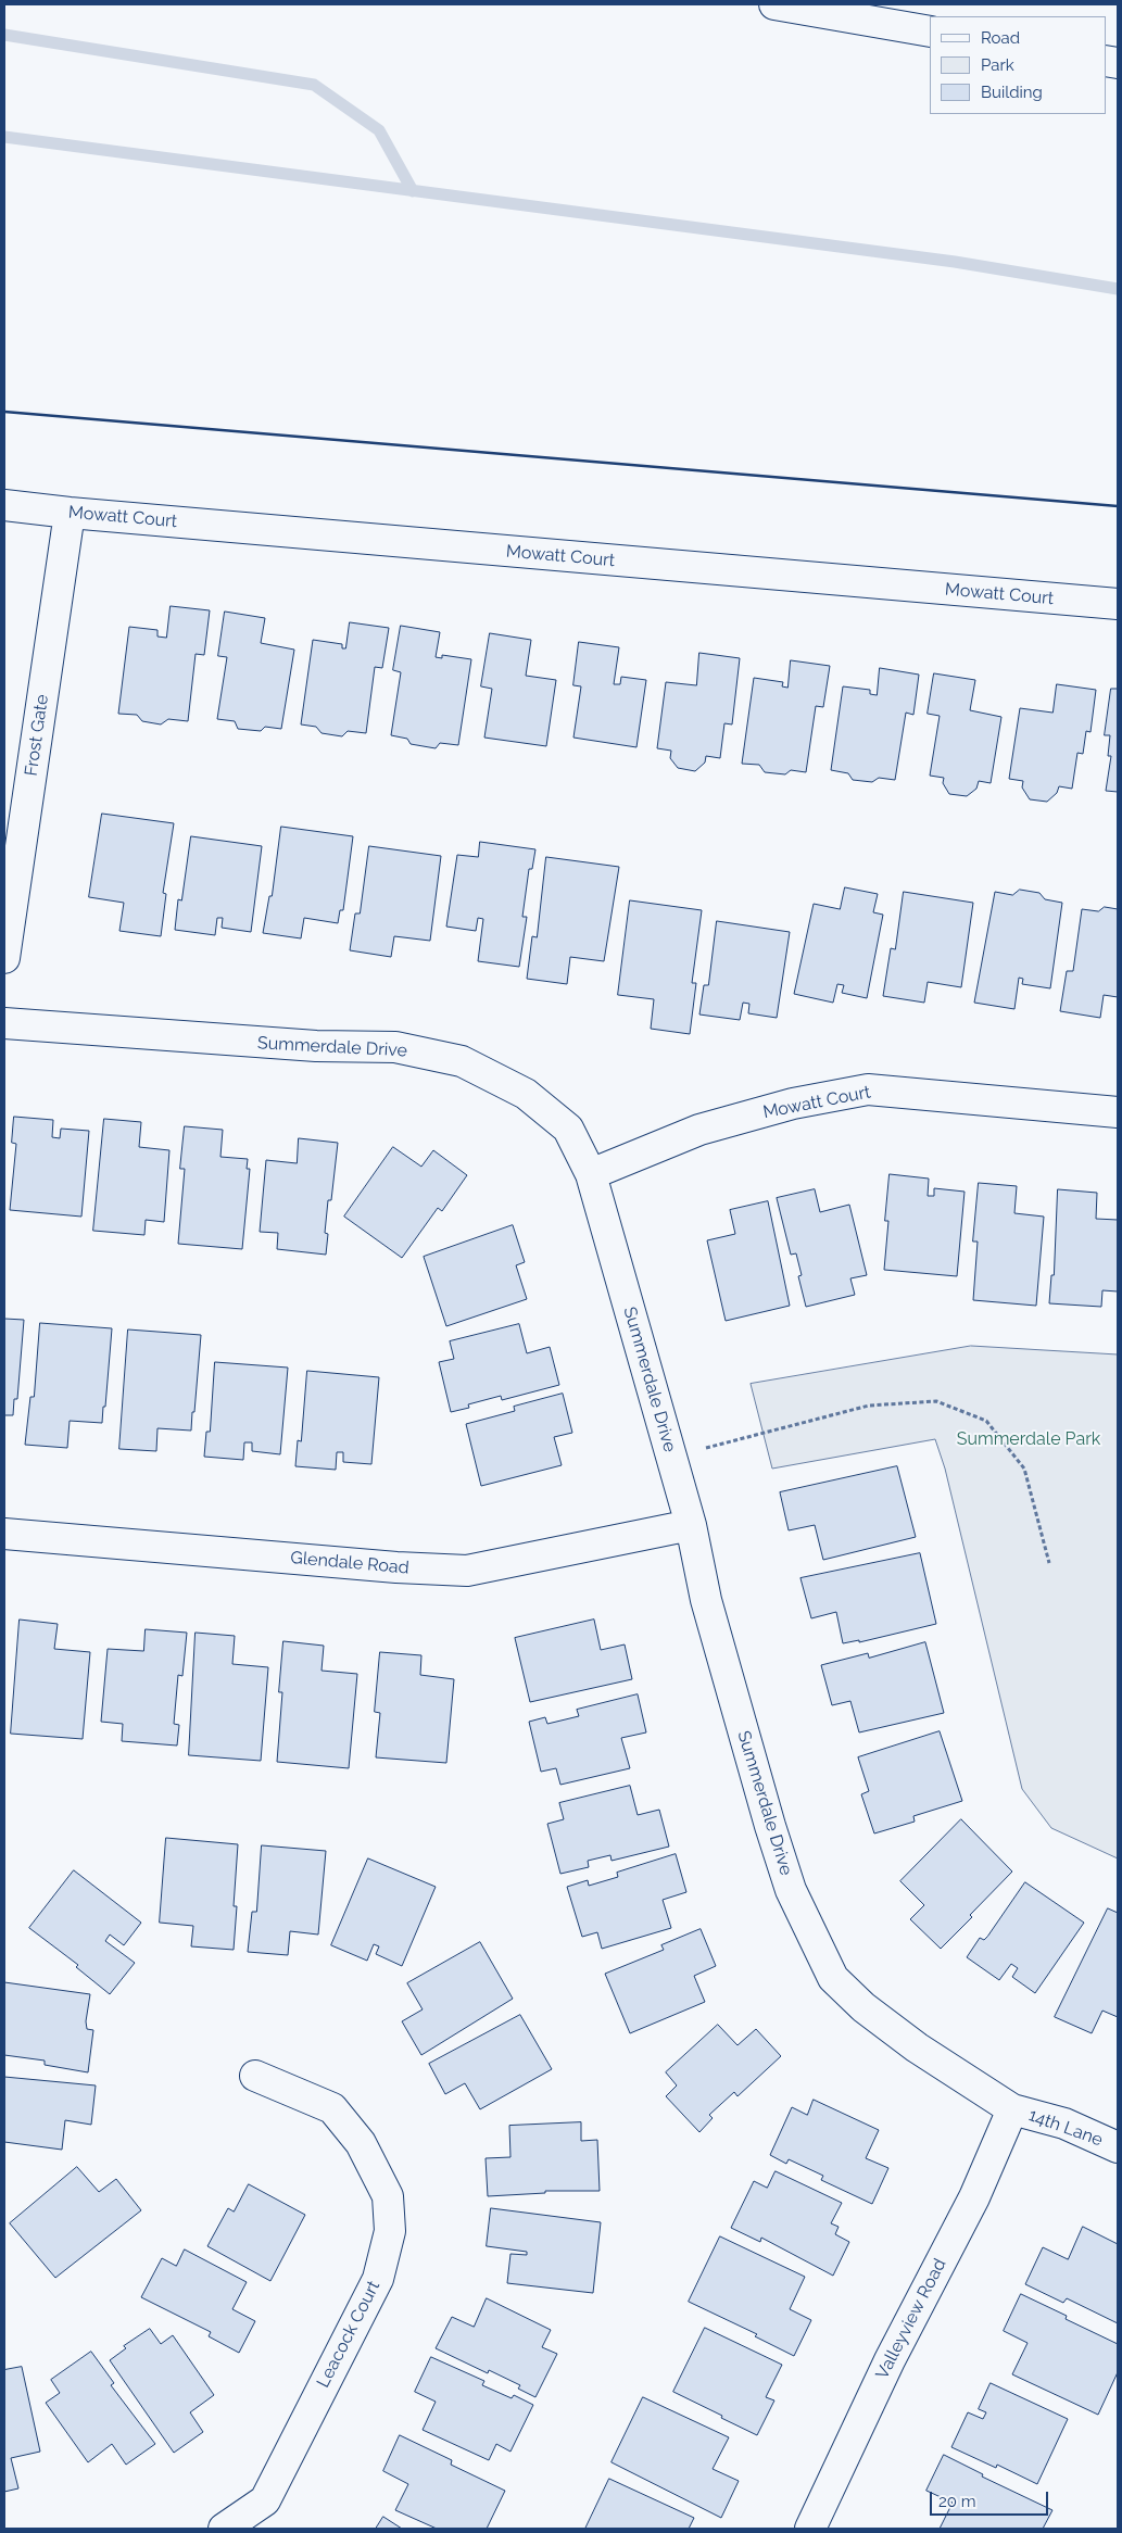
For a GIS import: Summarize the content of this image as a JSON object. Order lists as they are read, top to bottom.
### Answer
{
  "streets": {
    "main road": [
      "Mowatt Court",
      "Frost Gate",
      "Summerdale Drive",
      "Glendale Road",
      "14th Lane",
      "Valleyview Road",
      "Leacock Court"
    ]
  },
  "crossings": [
    ["Mowatt Court", "Frost Gate"],
    ["Mowatt Court", "Summerdale Drive"],
    ["Summerdale Drive", "Glendale Road"],
    ["Summerdale Drive", "14th Lane"],
    ["Summerdale Drive", "Valleyview Road"],
    ["14th Lane", "Valleyview Road"]
  ],
  "parks": ["Summerdale Park"],
  "legend": ["Road", "Park", "Building"],
  "scale_bar": "20 m"
}
